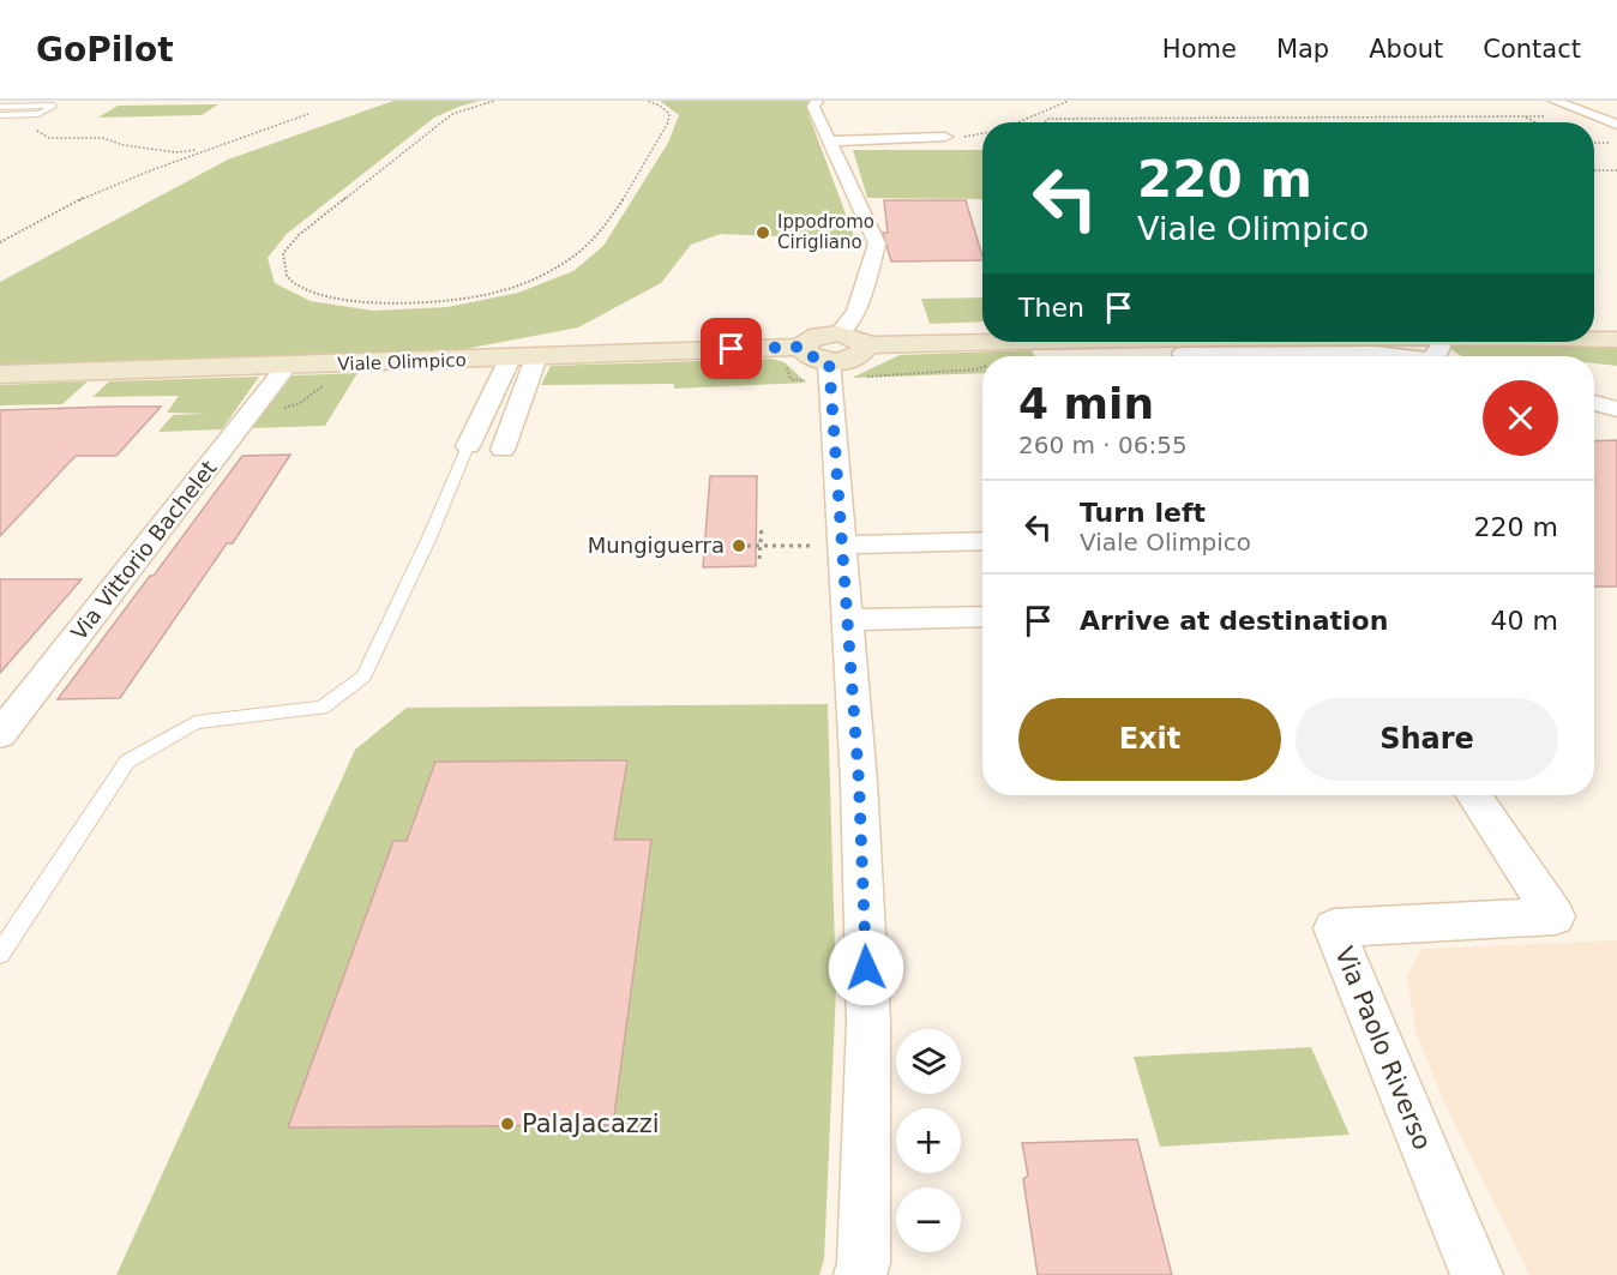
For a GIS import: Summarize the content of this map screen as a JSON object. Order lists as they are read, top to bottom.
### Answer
{
  "streets": {
    "main road": ["Viale Olimpico"],
    "street": ["Via Vittorio Bachelet", "Via Paolo Riverso"]
  },
  "crossings": [
    ["Viale Olimpico", "Via Vittorio Bachelet"]
  ],
  "places": ["Ippodromo Cirigliano", "Mungiguerra", "PalaJacazzi"],
  "page": {
    "header": "GoPilot",
    "nav": [
      "Home",
      "Map",
      "About",
      "Contact"
    ],
    "turn": ["220 m", "Viale Olimpico"],
    "then": "Then",
    "heading": ["4 min", "260 m · 06:55"],
    "list": [
      {
        "name": "Turn left",
        "note": "Viale Olimpico",
        "value": "220 m"
      },
      {
        "name": "Arrive at destination",
        "value": "40 m"
      }
    ],
    "buttons": ["Exit", "Share"],
    "map_buttons": ["+", "−"]
  }
}
